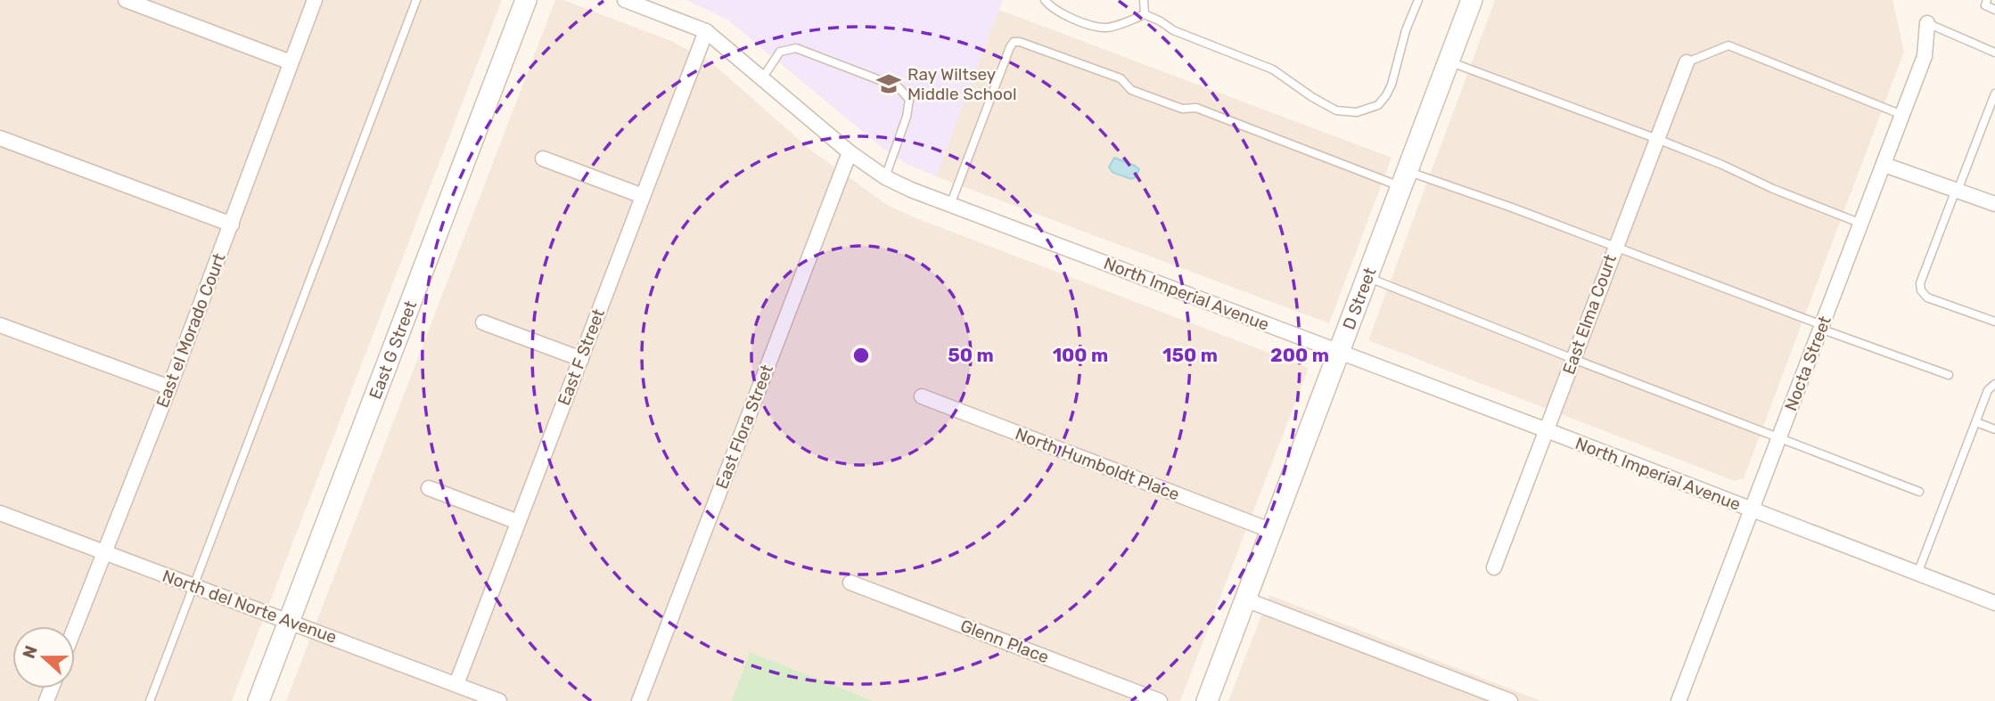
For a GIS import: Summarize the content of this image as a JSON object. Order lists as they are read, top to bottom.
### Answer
{
  "streets": {
    "street": [
      "North Imperial Avenue",
      "D Street",
      "East Elma Court",
      "East el Morado Court",
      "East G Street",
      "East F Street",
      "Nocta Street",
      "East Flora Street",
      "North Humboldt Place",
      "North del Norte Avenue",
      "Glenn Place"
    ]
  },
  "crossings": [
    ["North Imperial Avenue", "D Street"],
    ["North Imperial Avenue", "East Elma Court"],
    ["North Imperial Avenue", "East F Street"],
    ["North Imperial Avenue", "Nocta Street"],
    ["North Imperial Avenue", "East Flora Street"],
    ["D Street", "North Humboldt Place"],
    ["East el Morado Court", "North del Norte Avenue"],
    ["East G Street", "North del Norte Avenue"],
    ["East F Street", "North del Norte Avenue"]
  ],
  "places": {
    "school or university": ["Ray Wiltsey Middle School"]
  },
  "north": "left",
  "rings": [
    "50 m",
    "100 m",
    "150 m",
    "200 m"
  ]
}
